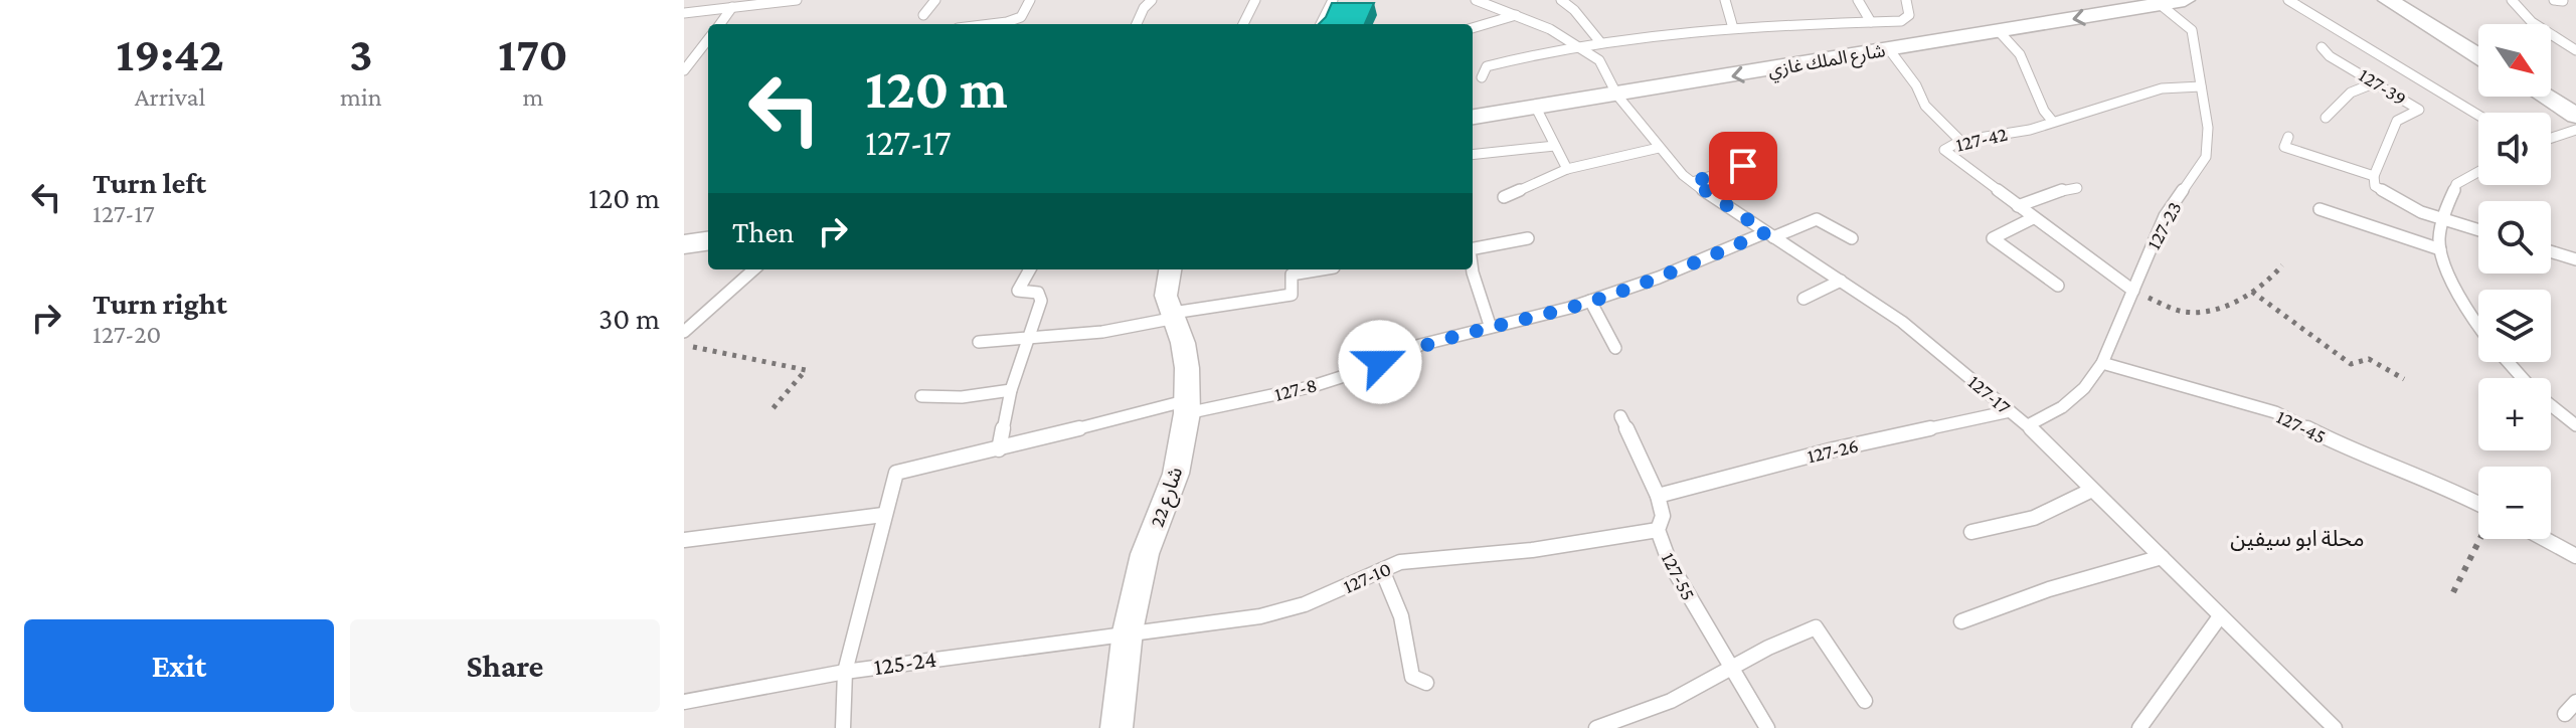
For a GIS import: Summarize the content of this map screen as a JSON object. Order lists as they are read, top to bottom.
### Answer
{
  "streets": {
    "street": ["شارع الملك غازي", "شارع 22"],
    "lane": [
      "127-39",
      "127-42",
      "127-23",
      "127-8",
      "127-17",
      "127-45",
      "127-26",
      "127-55",
      "127-10",
      "125-24"
    ]
  },
  "crossings": [
    ["شارع الملك غازي", "127-23"],
    ["شارع الملك غازي", "127-17"],
    ["127-42", "127-23"],
    ["127-23", "127-17"],
    ["127-23", "127-45"],
    ["127-8", "127-17"],
    ["127-8", "شارع 22"],
    ["127-17", "127-26"],
    ["127-26", "127-55"],
    ["شارع 22", "127-10"],
    ["شارع 22", "125-24"],
    ["127-55", "127-10"],
    ["127-10", "125-24"]
  ],
  "one_way": ["شارع الملك غازي"],
  "districts": ["محلة ابو سيفين"],
  "north": "bottom right",
  "page": {
    "eta": [
      "19:42",
      "Arrival",
      "3",
      "min",
      "170",
      "m"
    ],
    "map_buttons": ["+", "−"],
    "turn": ["120 m", "127-17"],
    "list": [
      {
        "name": "Turn left",
        "note": "127-17",
        "value": "120 m"
      },
      {
        "name": "Turn right",
        "note": "127-20",
        "value": "30 m"
      }
    ],
    "then": "Then",
    "buttons": ["Exit", "Share"]
  }
}
